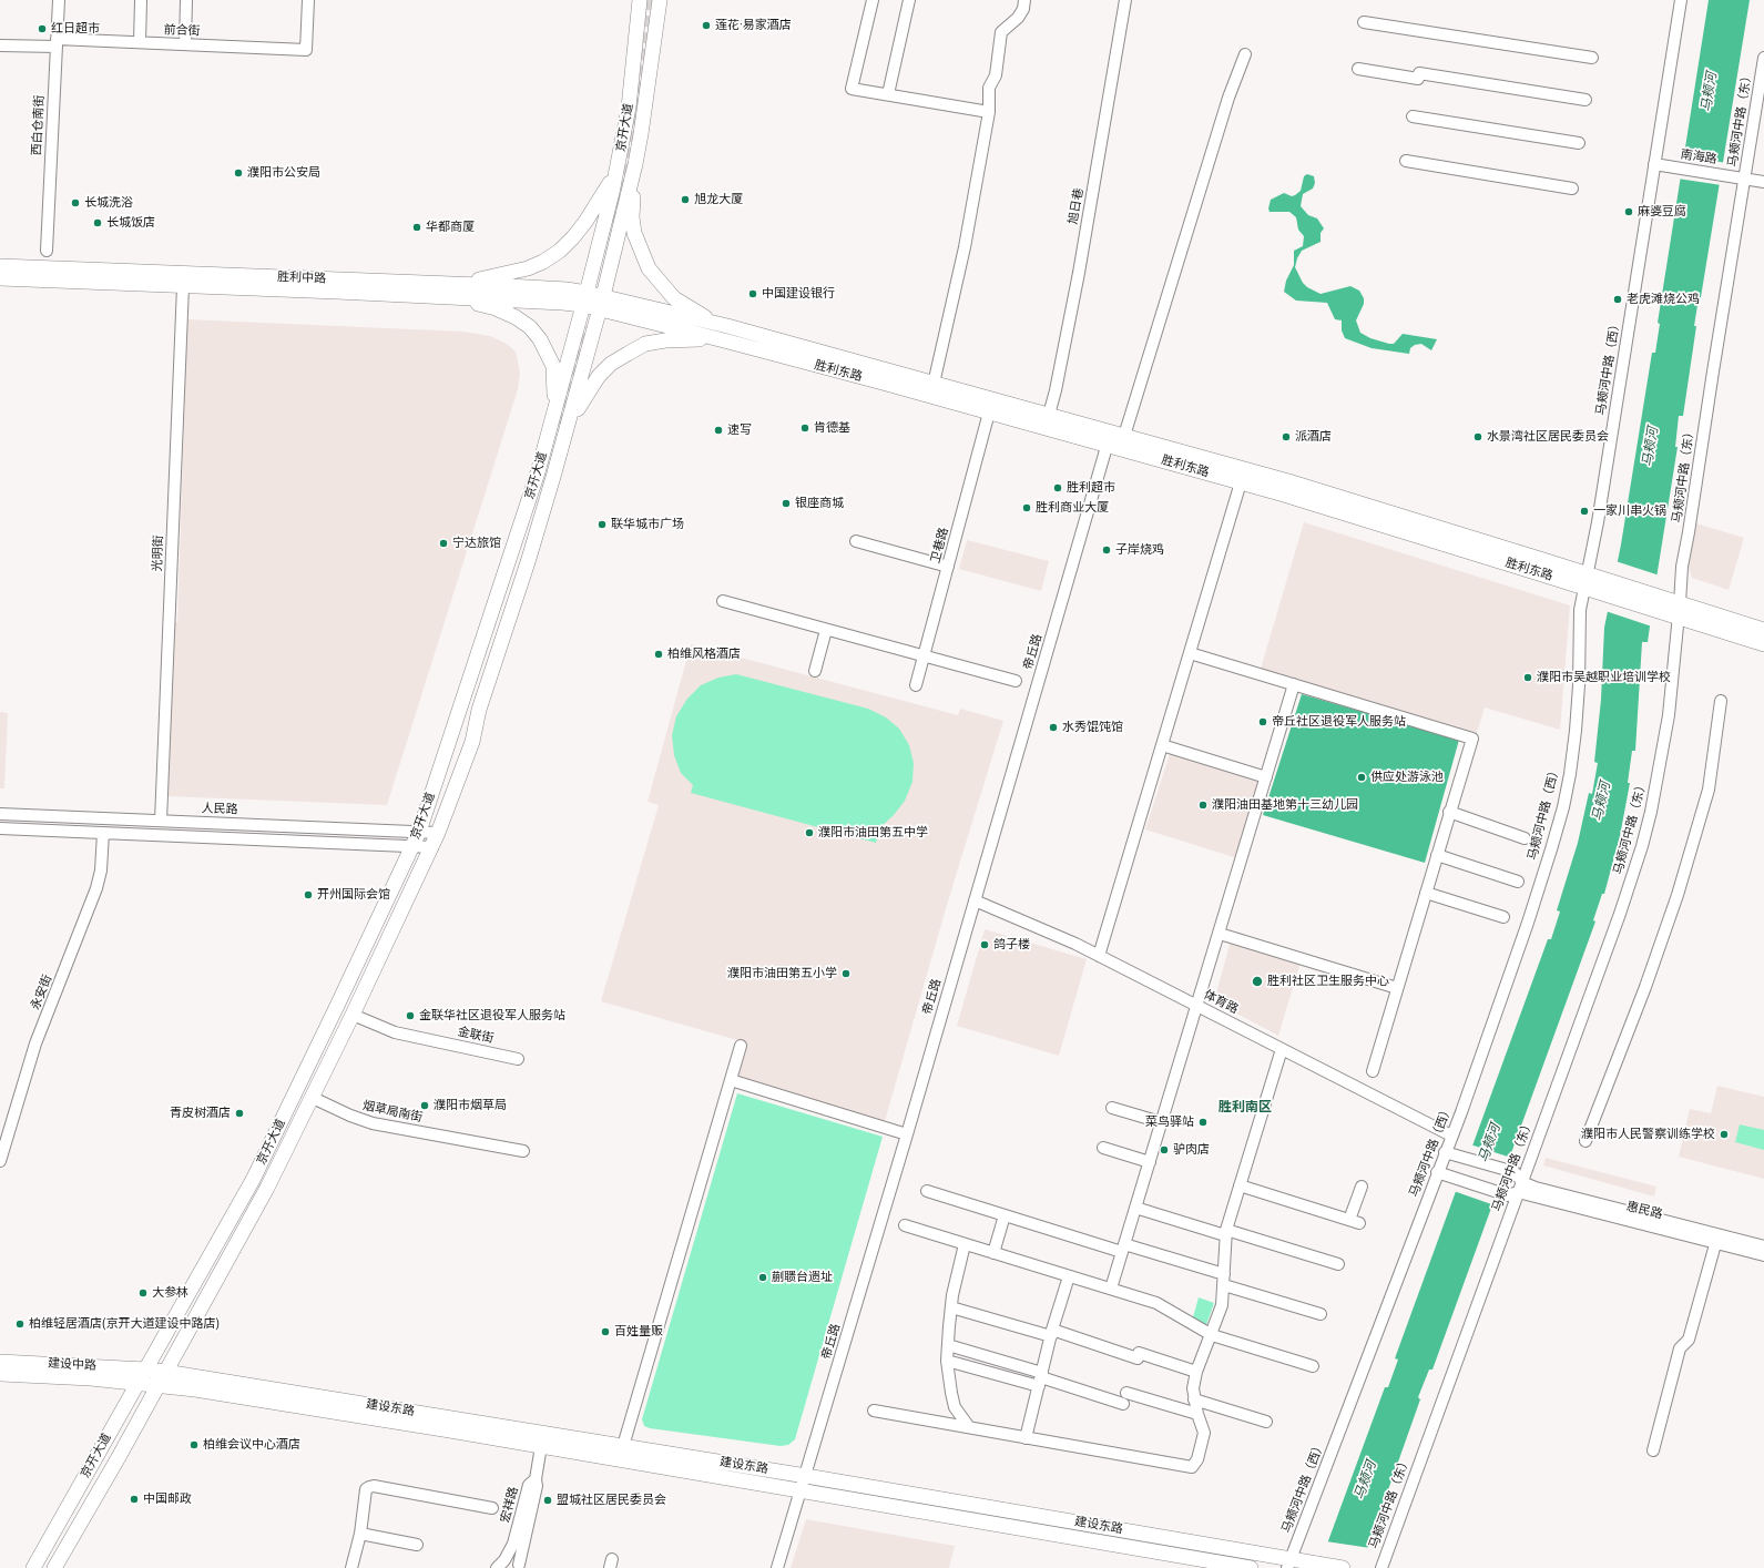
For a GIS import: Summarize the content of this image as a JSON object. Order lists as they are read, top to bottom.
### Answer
{
  "streets": {
    "main road": [
      "京开大道",
      "胜利中路",
      "胜利东路",
      "建设中路",
      "建设东路"
    ],
    "street": [
      "前合街",
      "马颊河中路（东）",
      "西白仓南街",
      "南海路",
      "旭日巷",
      "马颊河中路（西）",
      "卫巷路",
      "光明街",
      "帝丘路",
      "人民路",
      "永安街",
      "体育路",
      "金联街",
      "烟草局南街",
      "惠民路",
      "宏祥路"
    ]
  },
  "crossings": [
    ["前合街", "西白仓南街"],
    ["马颊河中路（东）", "南海路"],
    ["马颊河中路（东）", "胜利东路"],
    ["马颊河中路（东）", "惠民路"],
    ["京开大道", "胜利中路"],
    ["京开大道", "胜利东路"],
    ["京开大道", "人民路"],
    ["京开大道", "金联街"],
    ["京开大道", "烟草局南街"],
    ["京开大道", "建设中路"],
    ["京开大道", "建设东路"],
    ["南海路", "马颊河中路（西）"],
    ["旭日巷", "胜利东路"],
    ["胜利中路", "胜利东路"],
    ["胜利中路", "光明街"],
    ["马颊河中路（西）", "胜利东路"],
    ["马颊河中路（西）", "体育路"],
    ["马颊河中路（西）", "惠民路"],
    ["马颊河中路（西）", "建设东路"],
    ["胜利东路", "卫巷路"],
    ["胜利东路", "帝丘路"],
    ["光明街", "人民路"],
    ["帝丘路", "体育路"],
    ["帝丘路", "建设东路"],
    ["建设中路", "建设东路"],
    ["建设东路", "宏祥路"]
  ],
  "districts": ["胜利南区"],
  "water": ["马颊河"],
  "places": [
    "莲花·易家酒店",
    "红日超市",
    "濮阳市公安局",
    "旭龙大厦",
    "长城洗浴",
    "麻婆豆腐",
    "长城饭店",
    "华都商厦",
    "中国建设银行",
    "老虎滩烧公鸡",
    "肯德基",
    "速写",
    "派酒店",
    "水景湾社区居民委员会",
    "胜利超市",
    "银座商城",
    "胜利商业大厦",
    "一家川串火锅",
    "联华城市广场",
    "宁达旅馆",
    "子岸烧鸡",
    "柏维风格酒店",
    "濮阳市吴越职业培训学校",
    "帝丘社区退役军人服务站",
    "水秀馄饨馆",
    "供应处游泳池",
    "濮阳油田基地第十三幼儿园",
    "濮阳市油田第五中学",
    "开州国际会馆",
    "鸽子楼",
    "濮阳市油田第五小学",
    "胜利社区卫生服务中心",
    "金联华社区退役军人服务站",
    "濮阳市烟草局",
    "青皮树酒店",
    "菜鸟驿站",
    "濮阳市人民警察训练学校",
    "驴肉店",
    "蒯聩台遗址",
    "大参林",
    "柏维轻居酒店(京开大道建设中路店)",
    "百姓量贩",
    "柏维会议中心酒店",
    "中国邮政",
    "盟城社区居民委员会"
  ]
}
